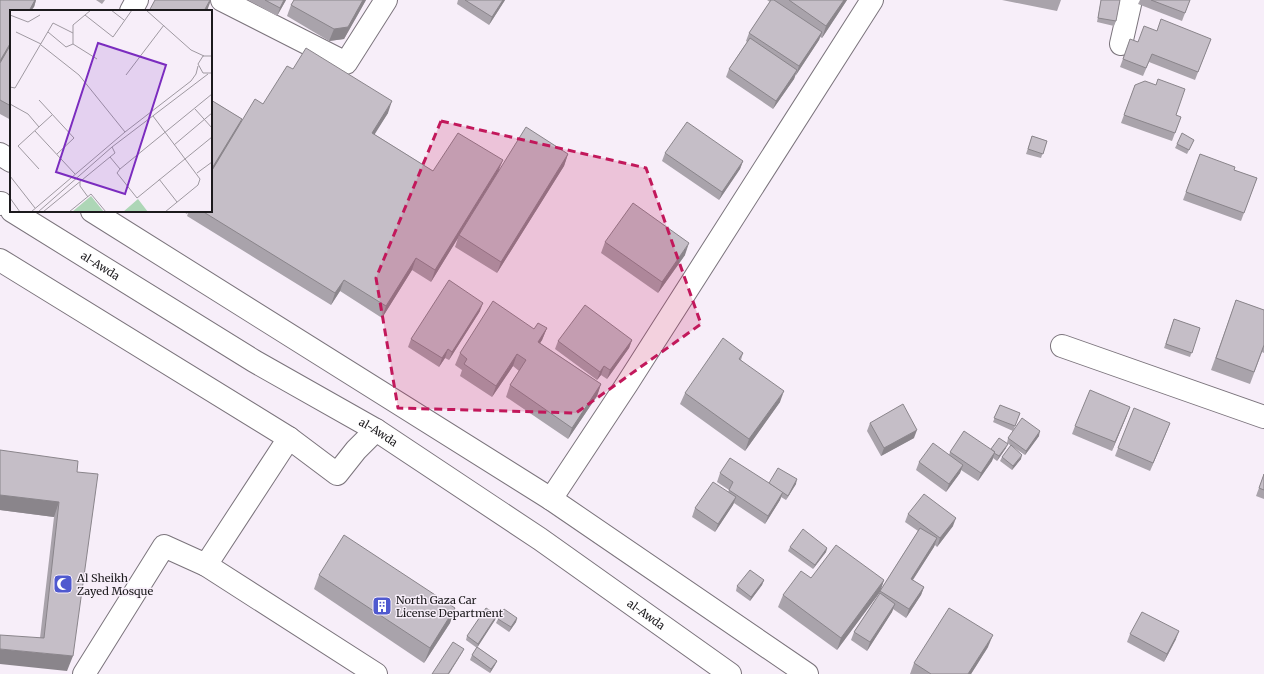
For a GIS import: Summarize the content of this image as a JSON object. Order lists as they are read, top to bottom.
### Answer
{
  "streets": {
    "street": ["al-Awda"]
  },
  "places": {
    "mosque": ["Al Sheikh Zayed Mosque"],
    "building": ["North Gaza Car License Department"]
  }
}
